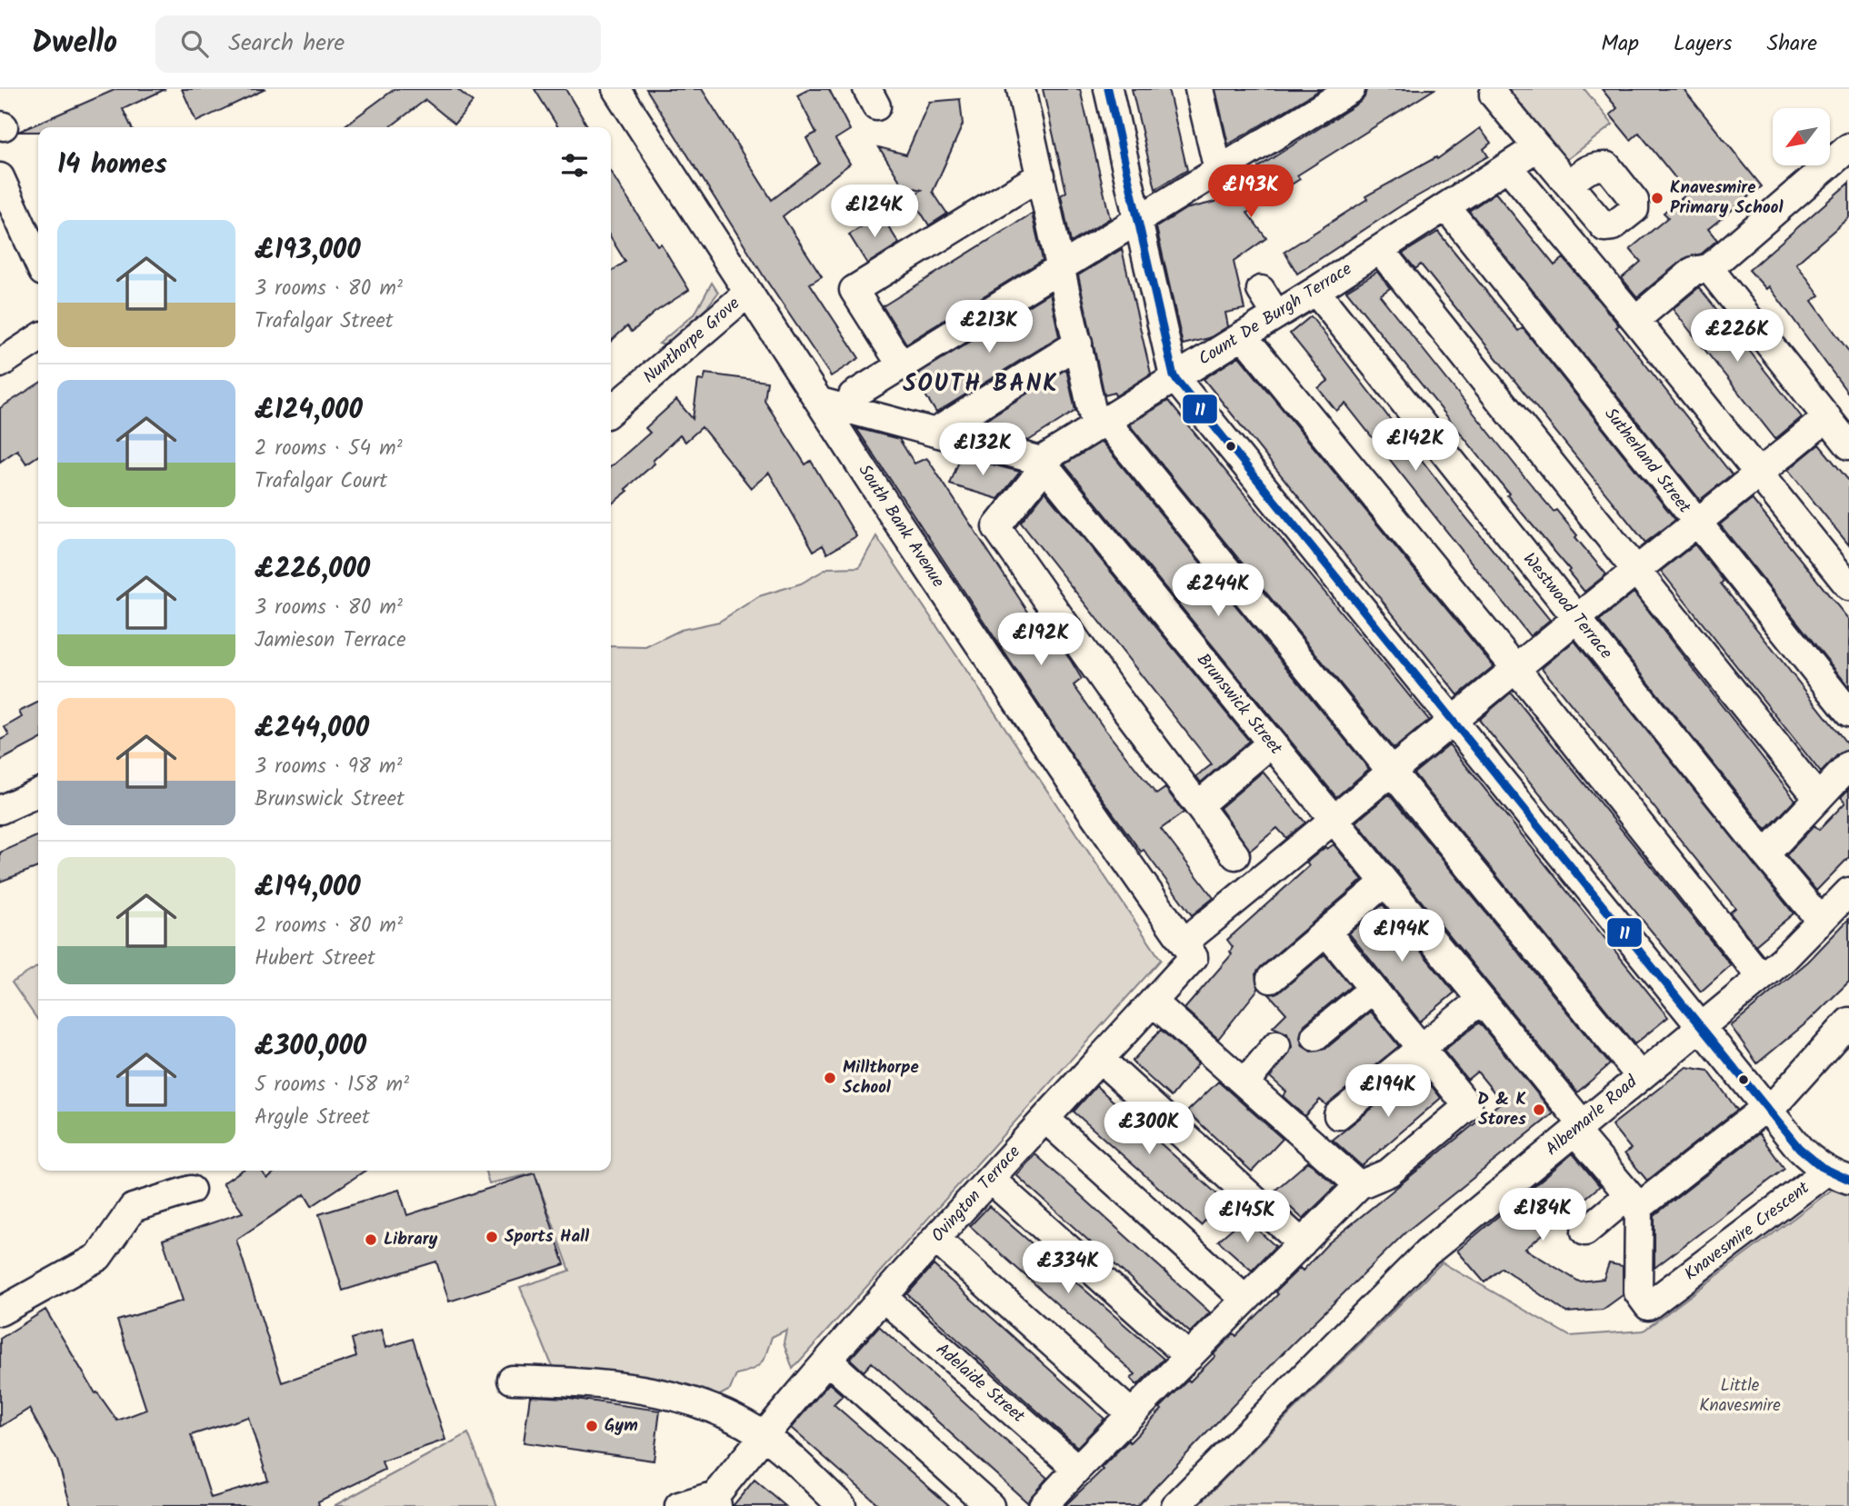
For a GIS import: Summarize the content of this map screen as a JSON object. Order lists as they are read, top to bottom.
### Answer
{
  "streets": {
    "street": [
      "Count De Burgh Terrace",
      "Nunthorpe Grove",
      "Sutherland Street",
      "South Bank Avenue",
      "Westwood Terrace",
      "Brunswick Street",
      "Albemarle Road",
      "Ovington Terrace",
      "Knavesmire Crescent",
      "Adelaide Street"
    ]
  },
  "crossings": [
    ["Count De Burgh Terrace", "Sutherland Street"],
    ["Count De Burgh Terrace", "Westwood Terrace"],
    ["Count De Burgh Terrace", "Brunswick Street"],
    ["Nunthorpe Grove", "South Bank Avenue"],
    ["Sutherland Street", "Ovington Terrace"],
    ["South Bank Avenue", "Ovington Terrace"],
    ["Westwood Terrace", "Albemarle Road"],
    ["Westwood Terrace", "Ovington Terrace"],
    ["Brunswick Street", "Albemarle Road"],
    ["Brunswick Street", "Ovington Terrace"],
    ["Brunswick Street", "Knavesmire Crescent"],
    ["Ovington Terrace", "Adelaide Street"]
  ],
  "districts": ["SOUTH BANK"],
  "parks": ["Little Knavesmire"],
  "places": [
    "Knavesmire Primary School",
    "Millthorpe School",
    "D & K Stores",
    "Sports Hall",
    "Library",
    "Gym"
  ],
  "lines": ["transit line 11"],
  "north": "bottom left",
  "page": {
    "header": "Dwello",
    "search": "Search here",
    "nav": ["Map", "Layers", "Share"],
    "heading": "14 homes",
    "price": [
      "£193K",
      "£124K",
      "£213K",
      "£226K",
      "£142K",
      "£132K",
      "£244K",
      "£192K",
      "£194K",
      "£194K",
      "£300K",
      "£184K",
      "£145K",
      "£334K"
    ],
    "list": [
      {
        "name": "£193,000",
        "note": "3 rooms · 80 m² · Trafalgar Street"
      },
      {
        "name": "£124,000",
        "note": "2 rooms · 54 m² · Trafalgar Court"
      },
      {
        "name": "£226,000",
        "note": "3 rooms · 80 m² · Jamieson Terrace"
      },
      {
        "name": "£244,000",
        "note": "3 rooms · 98 m² · Brunswick Street"
      },
      {
        "name": "£194,000",
        "note": "2 rooms · 80 m² · Hubert Street"
      },
      {
        "name": "£300,000",
        "note": "5 rooms · 158 m² · Argyle Street"
      }
    ]
  }
}
